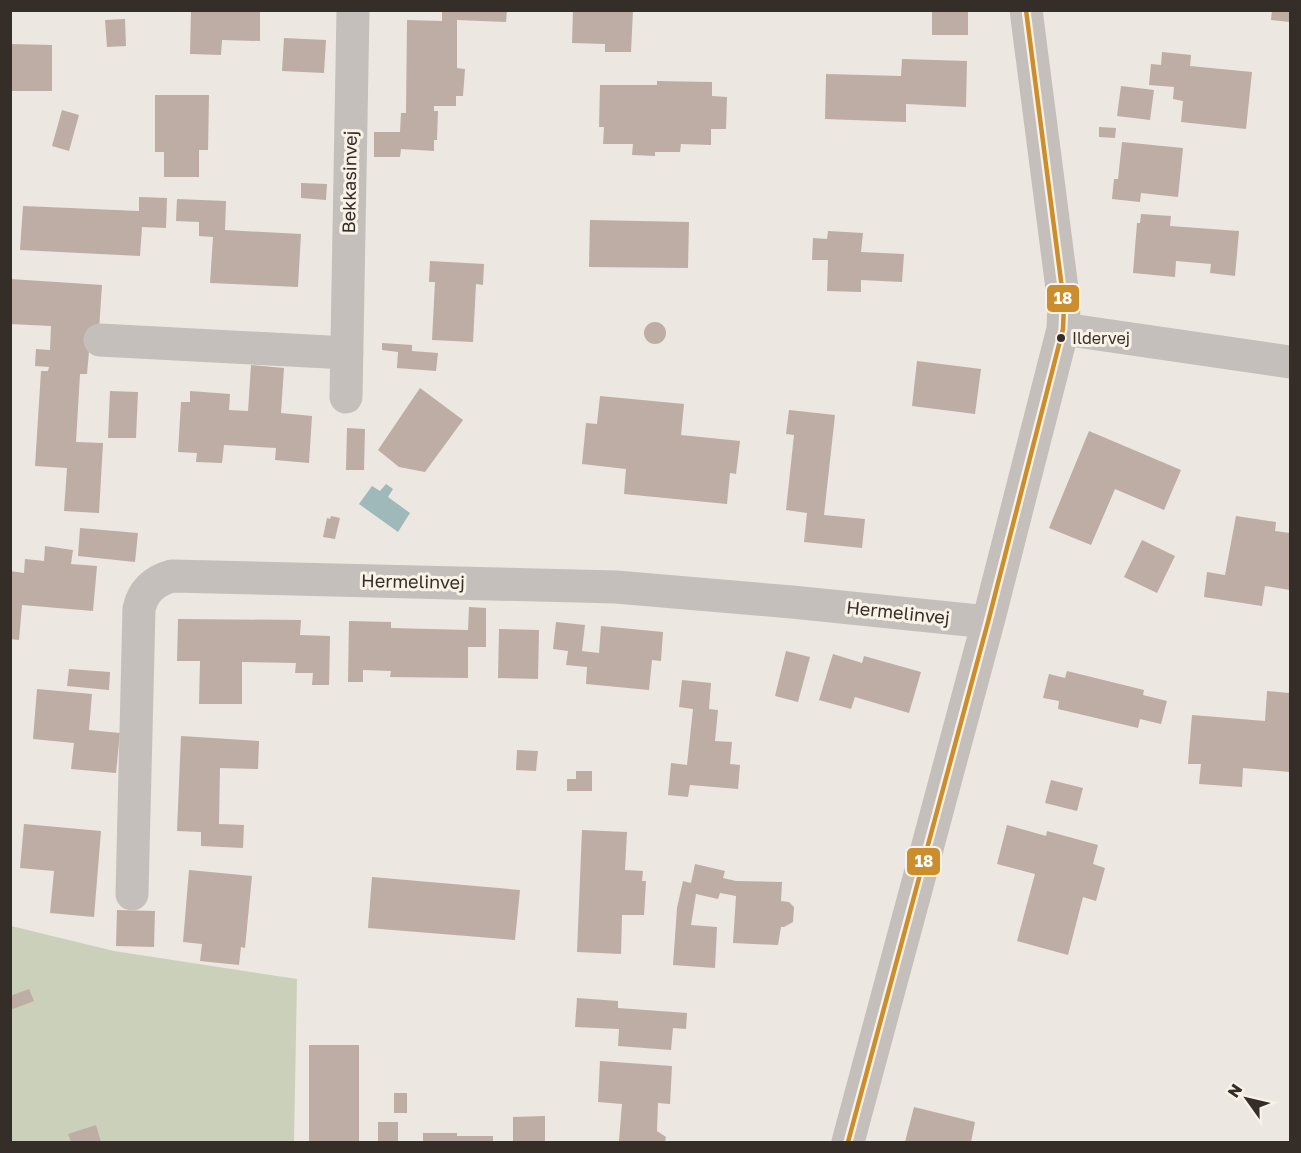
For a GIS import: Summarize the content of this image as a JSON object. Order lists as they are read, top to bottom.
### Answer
{
  "streets": {
    "street": ["Bekkasinvej", "Hermelinvej"]
  },
  "places": ["Ildervej"],
  "lines": ["transit line 18"],
  "north": "top left"
}
